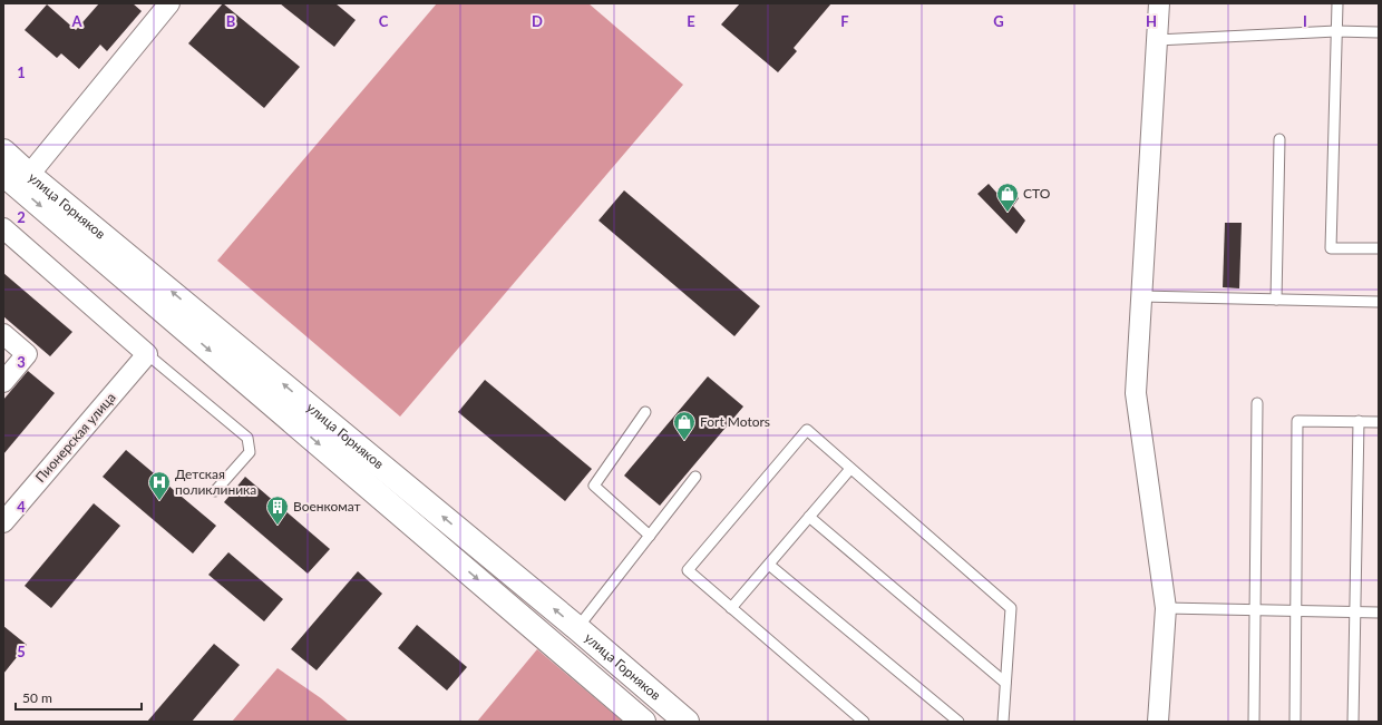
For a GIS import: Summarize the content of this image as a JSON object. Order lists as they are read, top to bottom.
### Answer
{
  "streets": {
    "street": ["улица Горняков", "Пионерская улица"]
  },
  "places": {
    "shop": ["СТО", "Fort Motors"],
    "hospital": ["Детская поликлиника"],
    "building": ["Военкомат"]
  },
  "scale_bar": "50 m",
  "grid": {
    "columns": [
      "A",
      "B",
      "C",
      "D",
      "E",
      "F",
      "G",
      "H",
      "I"
    ],
    "rows": [
      "1",
      "2",
      "3",
      "4",
      "5"
    ]
  }
}
